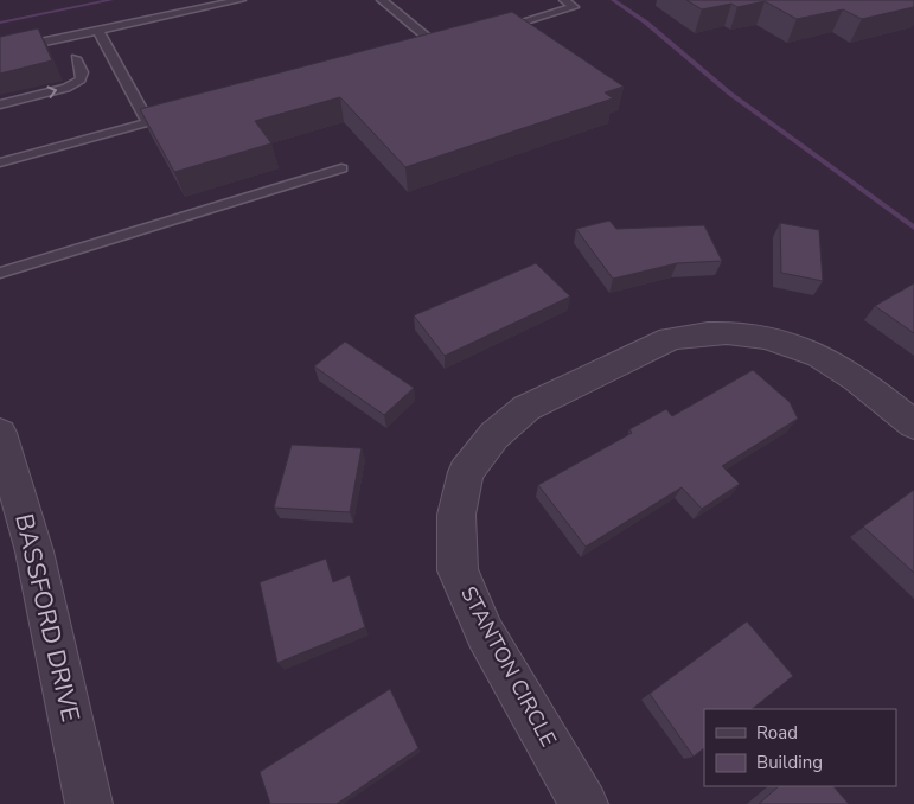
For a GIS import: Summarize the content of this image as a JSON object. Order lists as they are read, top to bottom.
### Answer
{
  "streets": {
    "street": ["BASSFORD DRIVE", "STANTON CIRCLE"]
  },
  "legend": ["Road", "Building"]
}
